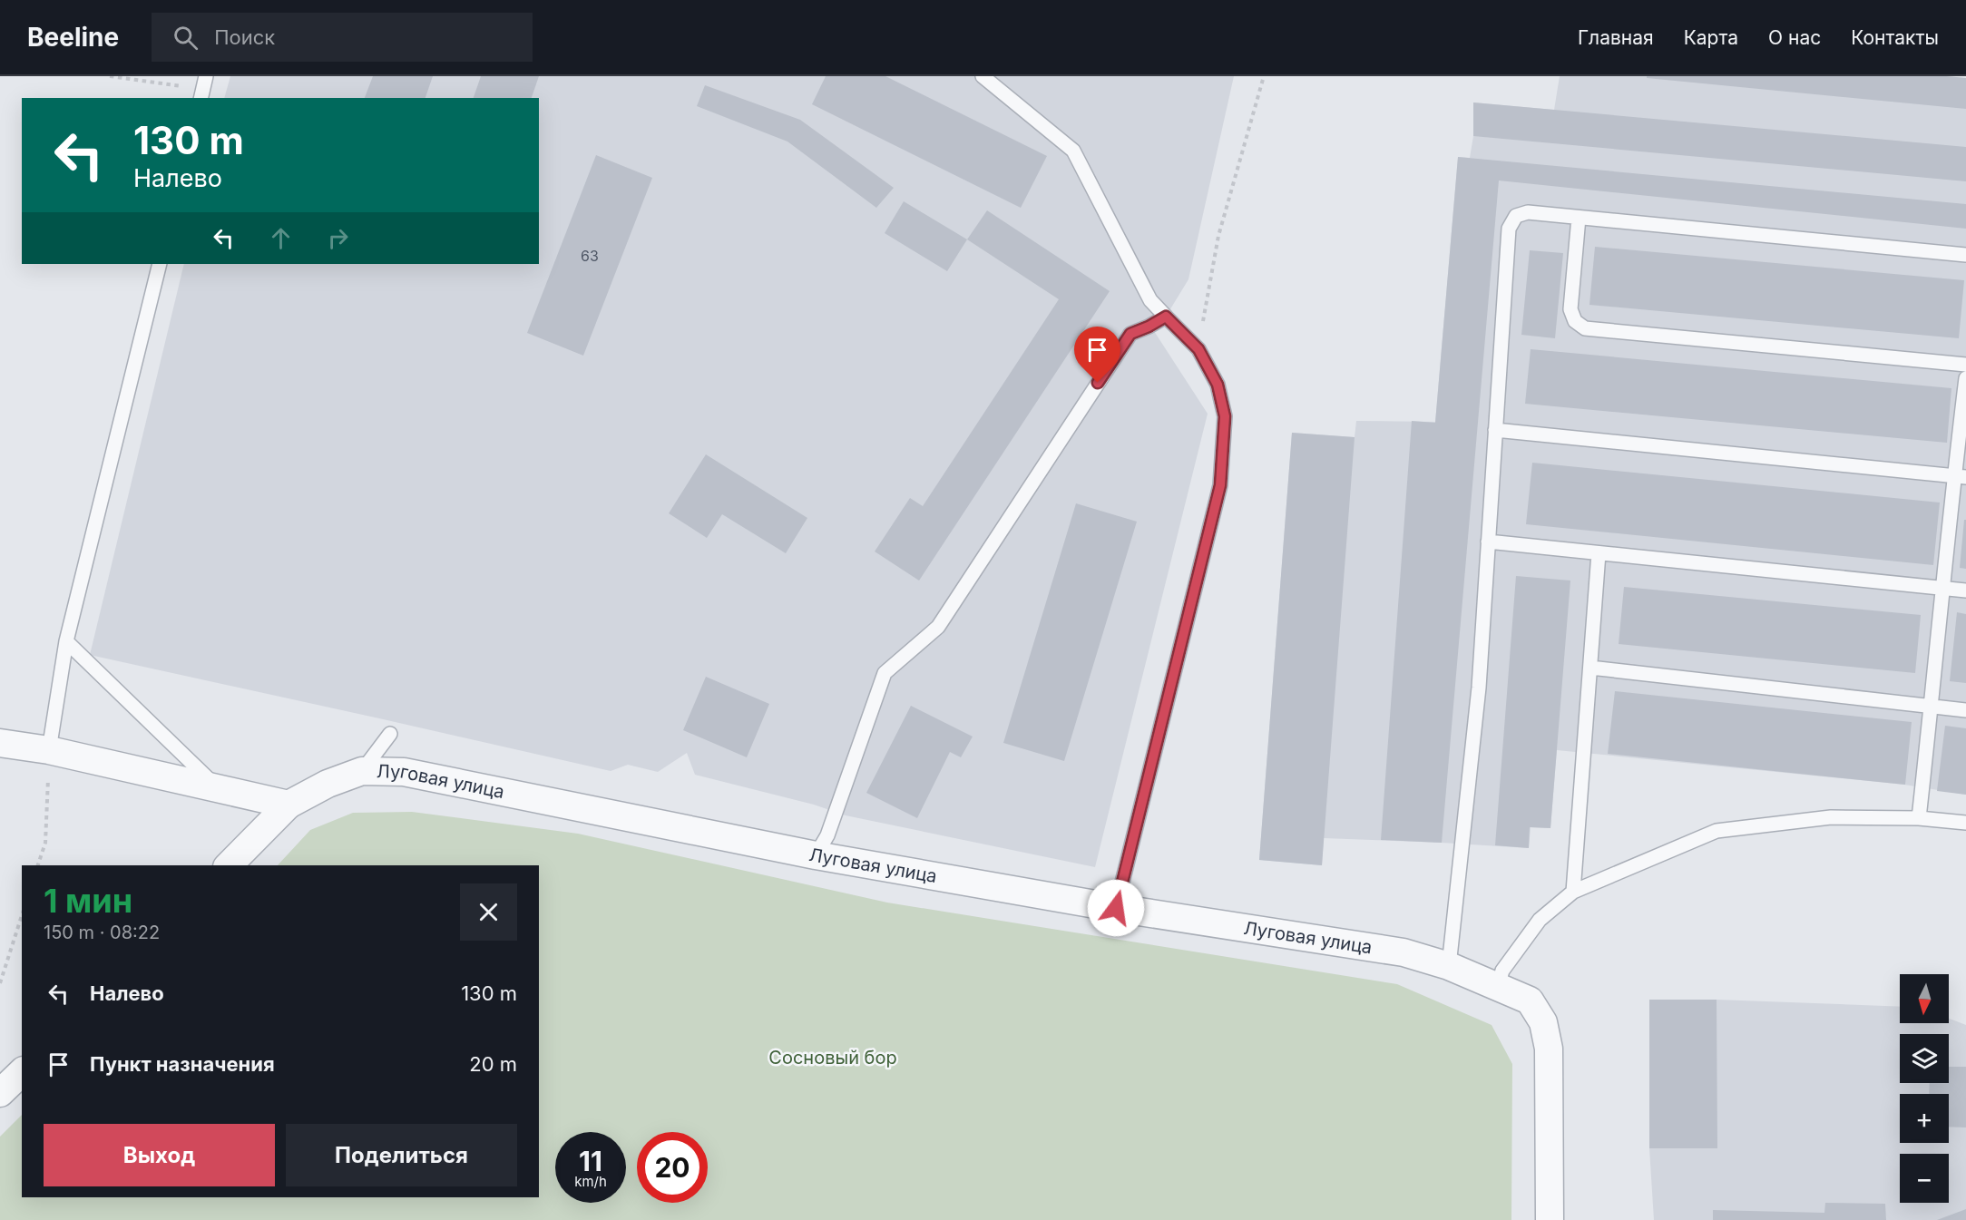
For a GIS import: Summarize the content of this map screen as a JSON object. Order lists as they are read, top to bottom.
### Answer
{
  "streets": {
    "street": ["Луговая улица"]
  },
  "parks": ["Сосновый бор"],
  "house_numbers": ["63"],
  "north": "bottom",
  "page": {
    "header": "Beeline",
    "search": "Поиск",
    "nav": [
      "Главная",
      "Карта",
      "О нас",
      "Контакты"
    ],
    "turn": ["130 m", "Налево"],
    "heading": ["1 мин", "150 m · 08:22"],
    "list": [
      {
        "name": "Налево",
        "value": "130 m"
      },
      {
        "name": "Пункт назначения",
        "value": "20 m"
      }
    ],
    "map_buttons": ["+", "−"],
    "buttons": ["Выход", "Поделиться"],
    "speed": "11 km/h",
    "limit": "20"
  }
}
